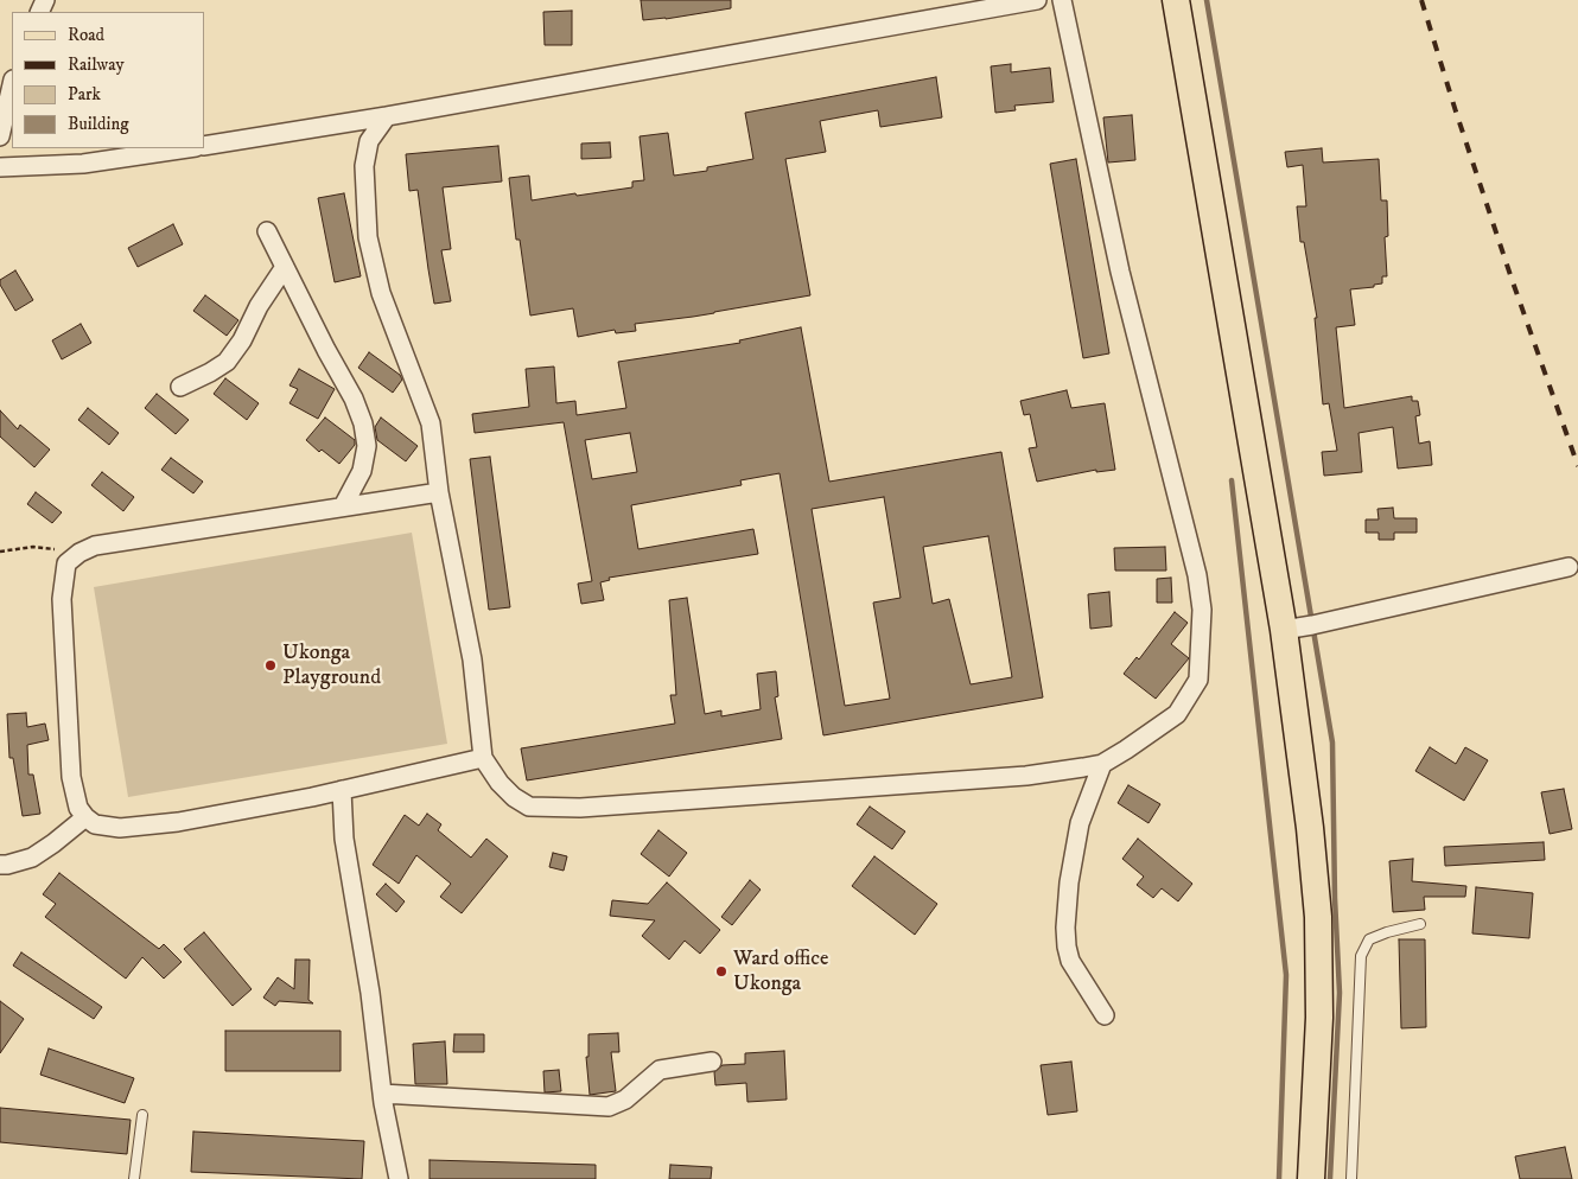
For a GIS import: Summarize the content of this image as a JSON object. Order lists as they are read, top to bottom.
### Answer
{
  "places": ["Ukonga Playground", "Ward office Ukonga"],
  "legend": [
    "Road",
    "Railway",
    "Park",
    "Building"
  ]
}
